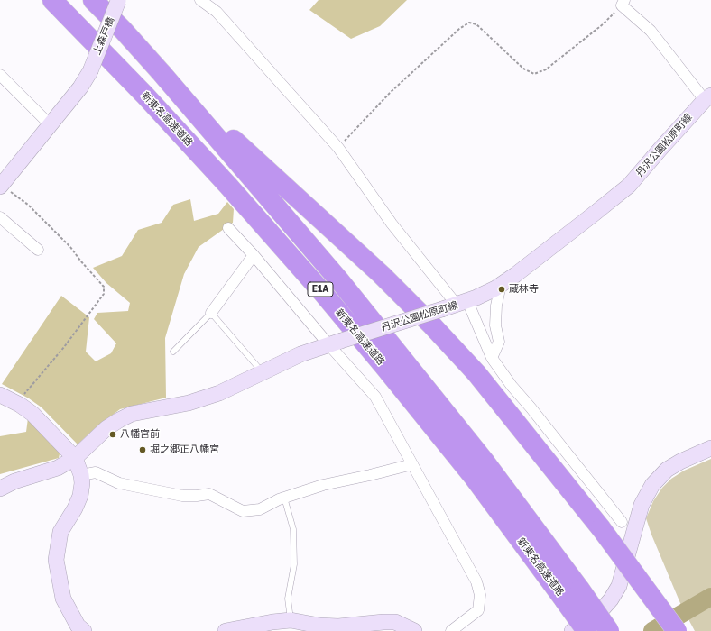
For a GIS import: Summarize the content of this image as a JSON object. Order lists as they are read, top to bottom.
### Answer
{
  "streets": {
    "highway": ["新東名高速道路", "E1A"],
    "street": ["上森戸橋", "丹沢公園松原町線"]
  },
  "places": ["蔵林寺", "八幡宮前", "堀之郷正八幡宮"]
}
